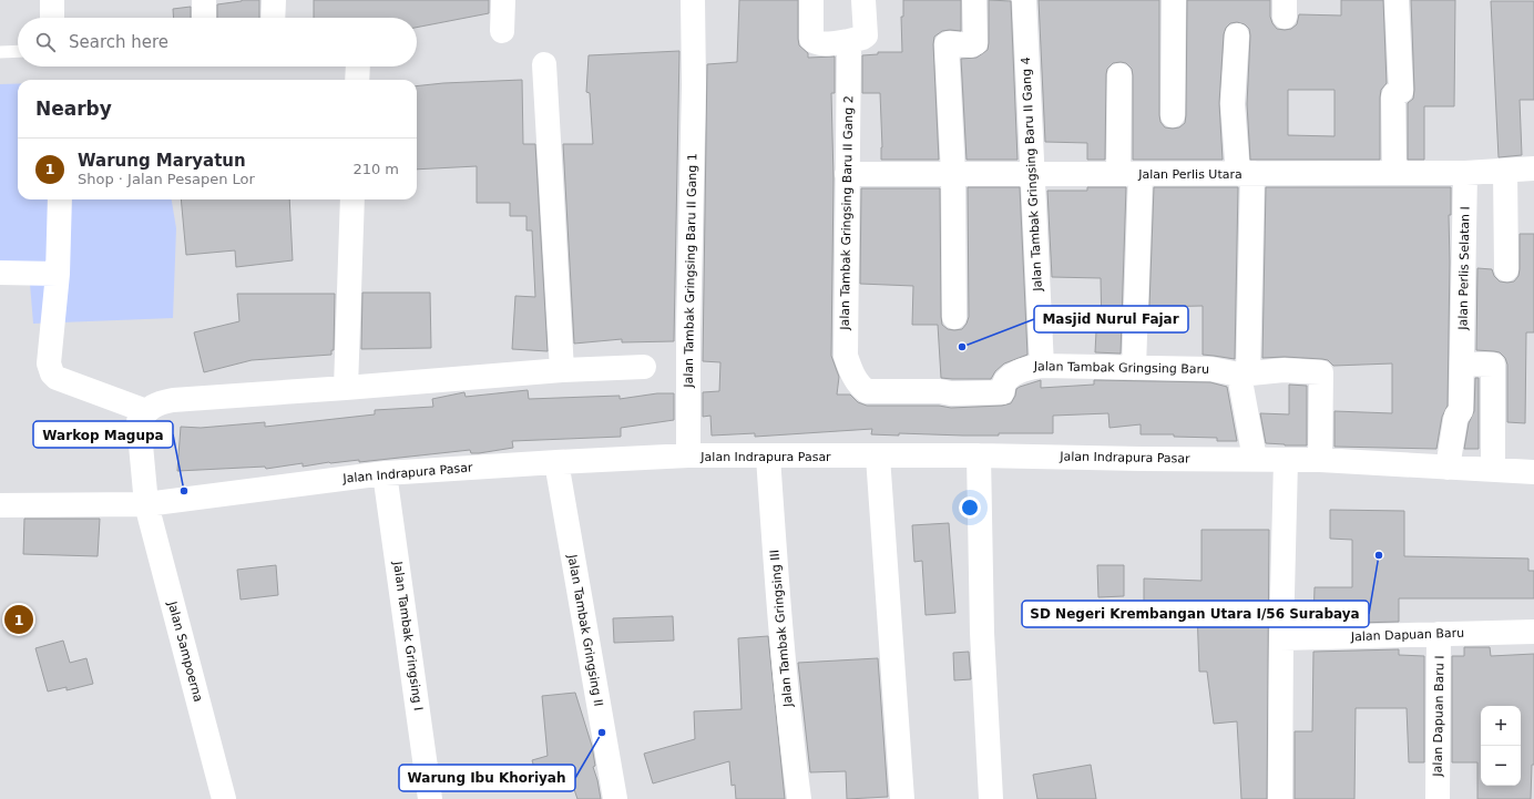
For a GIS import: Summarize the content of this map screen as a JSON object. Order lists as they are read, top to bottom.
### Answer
{
  "streets": {
    "street": [
      "Jalan Tambak Gringsing Baru II Gang 4",
      "Jalan Perlis Utara",
      "Jalan Tambak Gringsing Baru II Gang 2",
      "Jalan Perlis Selatan I",
      "Jalan Tambak Gringsing Baru II Gang 1",
      "Jalan Tambak Gringsing Baru",
      "Jalan Indrapura Pasar",
      "Jalan Tambak Gringsing III",
      "Jalan Tambak Gringsing II",
      "Jalan Dapuan Baru",
      "Jalan Tambak Gringsing I",
      "Jalan Sampoerna",
      "Jalan Dapuan Baru I"
    ]
  },
  "crossings": [
    ["Jalan Tambak Gringsing Baru II Gang 4", "Jalan Perlis Utara"],
    ["Jalan Tambak Gringsing Baru II Gang 4", "Jalan Tambak Gringsing Baru"],
    ["Jalan Perlis Utara", "Jalan Tambak Gringsing Baru II Gang 2"],
    ["Jalan Perlis Utara", "Jalan Perlis Selatan I"],
    ["Jalan Tambak Gringsing Baru II Gang 2", "Jalan Tambak Gringsing Baru"],
    ["Jalan Perlis Selatan I", "Jalan Indrapura Pasar"],
    ["Jalan Tambak Gringsing Baru II Gang 1", "Jalan Indrapura Pasar"],
    ["Jalan Tambak Gringsing Baru", "Jalan Indrapura Pasar"],
    ["Jalan Indrapura Pasar", "Jalan Tambak Gringsing III"],
    ["Jalan Indrapura Pasar", "Jalan Tambak Gringsing II"],
    ["Jalan Indrapura Pasar", "Jalan Tambak Gringsing I"],
    ["Jalan Indrapura Pasar", "Jalan Sampoerna"],
    ["Jalan Dapuan Baru", "Jalan Dapuan Baru I"]
  ],
  "places": [
    "Masjid Nurul Fajar",
    "Warkop Magupa",
    "SD Negeri Krembangan Utara I/56 Surabaya",
    "Warung Ibu Khoriyah"
  ],
  "page": {
    "search": "Search here",
    "heading": "Nearby",
    "list": [
      {
        "mark": "1",
        "name": "Warung Maryatun",
        "note": "Shop · Jalan Pesapen Lor",
        "value": "210 m"
      }
    ],
    "pins": "1",
    "map_buttons": ["+", "−"]
  }
}
